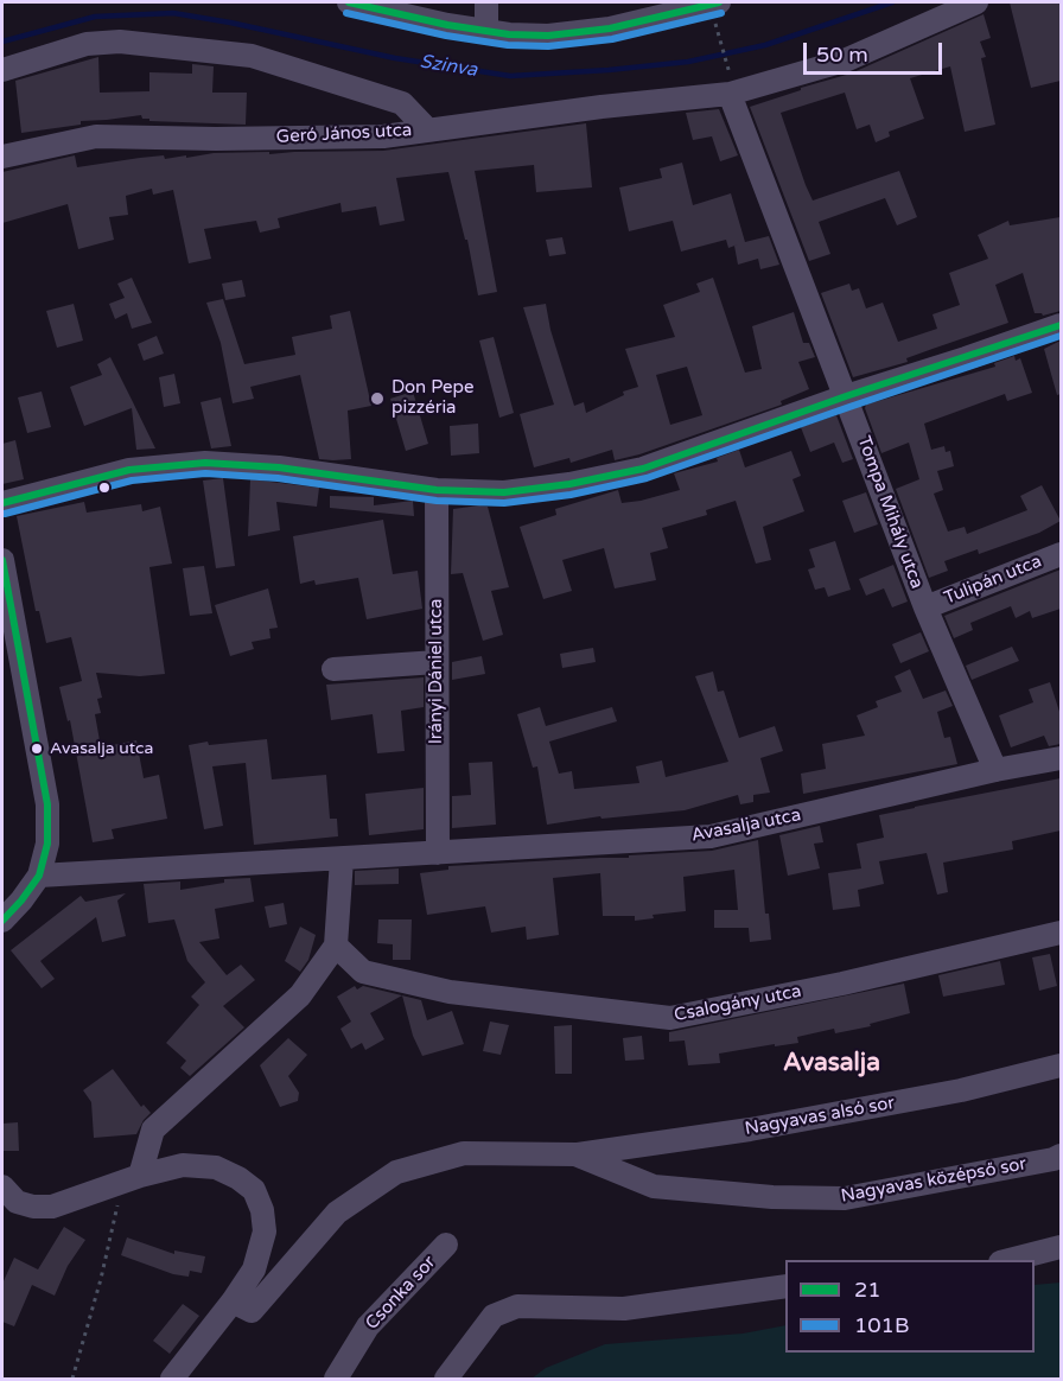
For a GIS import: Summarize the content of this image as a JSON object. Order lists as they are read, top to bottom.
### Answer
{
  "streets": {
    "street": [
      "Geró János utca",
      "Tompa Mihály utca",
      "Tulipán utca",
      "Irányi Dániel utca",
      "Avasalja utca",
      "Csalogány utca",
      "Nagyavas alsó sor",
      "Nagyavas középső sor",
      "Csonka sor"
    ]
  },
  "crossings": [
    ["Geró János utca", "Tompa Mihály utca"],
    ["Tompa Mihály utca", "Tulipán utca"],
    ["Tompa Mihály utca", "Avasalja utca"],
    ["Irányi Dániel utca", "Avasalja utca"],
    ["Nagyavas alsó sor", "Nagyavas középső sor"]
  ],
  "districts": ["Avasalja"],
  "water": ["Szinva"],
  "places": ["Don Pepe pizzéria", "Avasalja utca"],
  "lines": ["transit line 21", "transit line 101B"],
  "legend": ["21", "101B"],
  "scale_bar": "50 m"
}
